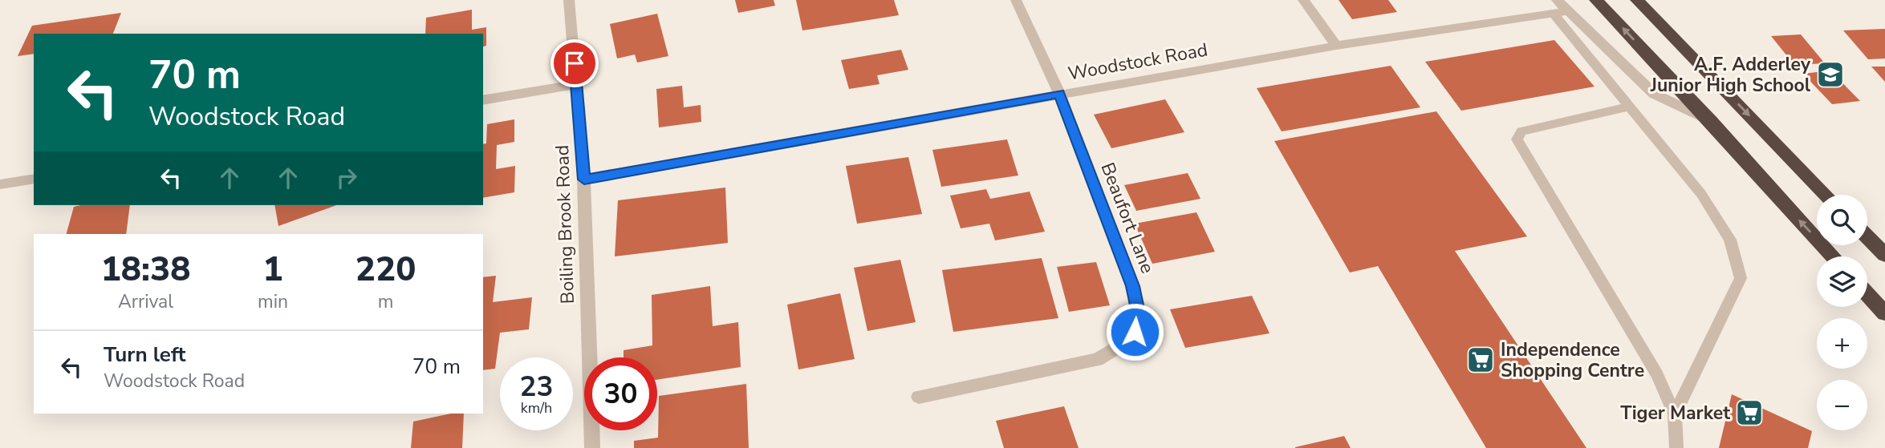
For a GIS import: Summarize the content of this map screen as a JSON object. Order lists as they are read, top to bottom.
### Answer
{
  "streets": {
    "street": ["Woodstock Road", "Beaufort Lane", "Boiling Brook Road"]
  },
  "crossings": [
    ["Woodstock Road", "Beaufort Lane"],
    ["Woodstock Road", "Boiling Brook Road"]
  ],
  "places": {
    "school or university": ["A.F. Adderley Junior High School"],
    "supermarket": ["Independence Shopping Centre", "Tiger Market"]
  },
  "page": {
    "turn": ["70 m", "Woodstock Road"],
    "map_buttons": ["+", "−"],
    "eta": [
      "18:38",
      "Arrival",
      "1",
      "min",
      "220",
      "m"
    ],
    "list": [
      {
        "name": "Turn left",
        "note": "Woodstock Road",
        "value": "70 m"
      }
    ],
    "speed": "23 km/h",
    "limit": "30"
  }
}
